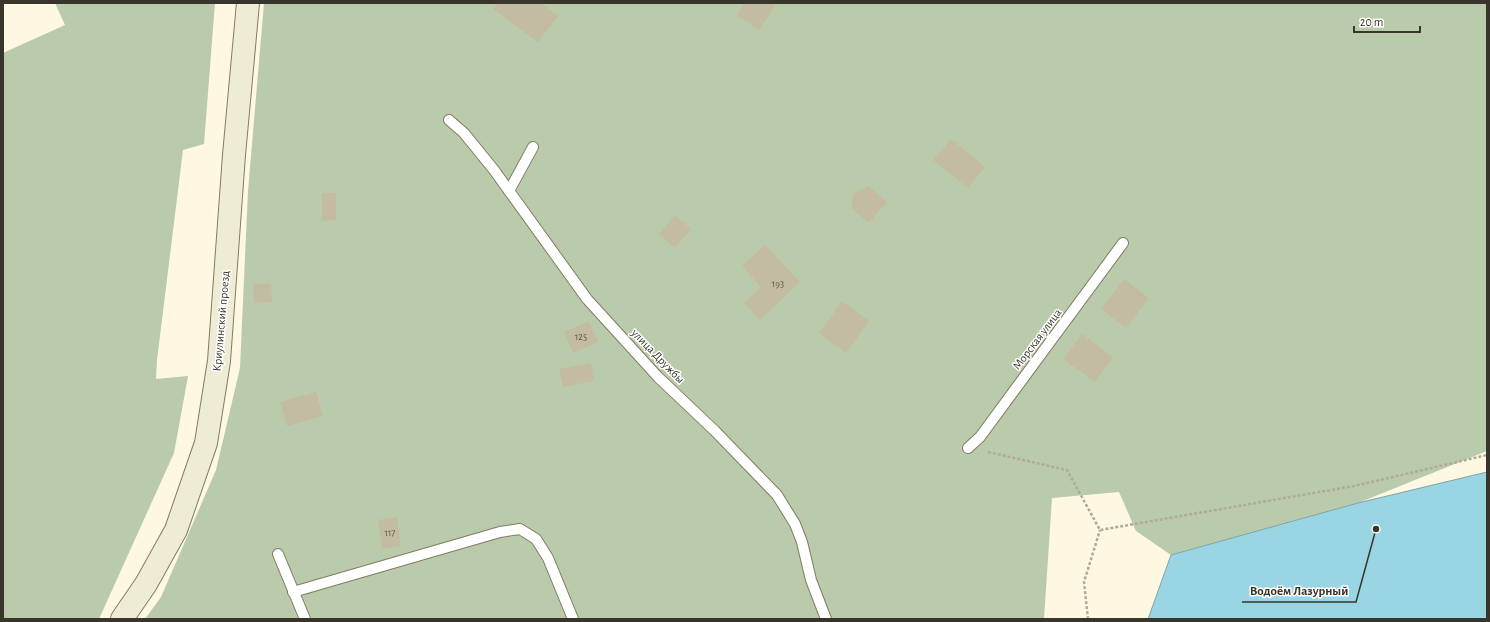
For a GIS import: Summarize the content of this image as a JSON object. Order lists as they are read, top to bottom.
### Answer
{
  "streets": {
    "street": ["Криулинский проезд"],
    "lane": ["Морская улица", "улица Дружбы"]
  },
  "places": ["Водоём Лазурный"],
  "house_numbers": ["193", "125", "117"],
  "scale_bar": "20 m"
}
